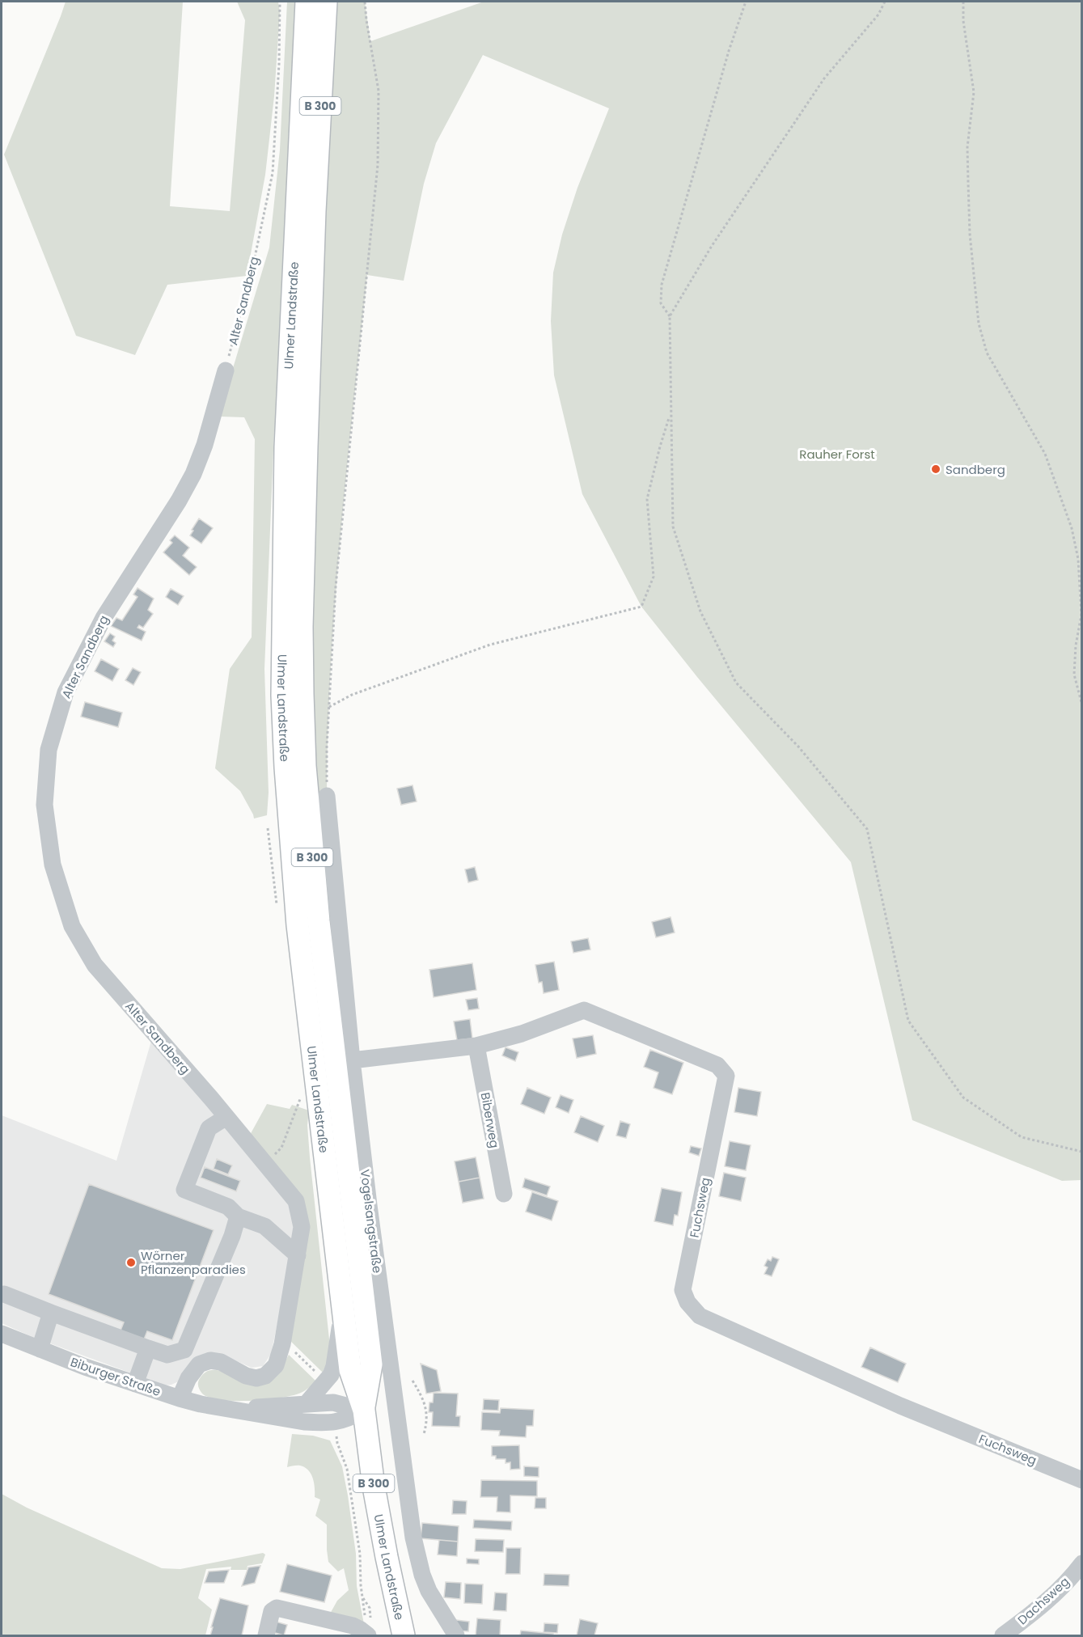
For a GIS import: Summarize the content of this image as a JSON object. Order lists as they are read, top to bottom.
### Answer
{
  "streets": {
    "main road": ["B 300", "Ulmer Landstraße"],
    "street": [
      "Alter Sandberg",
      "Biberweg",
      "Fuchsweg",
      "Vogelsangstraße",
      "Biburger Straße",
      "Dachsweg"
    ]
  },
  "crossings": [
    ["Alter Sandberg", "Biburger Straße"],
    ["Ulmer Landstraße", "Biburger Straße"],
    ["Biberweg", "Fuchsweg"],
    ["Fuchsweg", "Vogelsangstraße"]
  ],
  "parks": ["Rauher Forst"],
  "places": ["Sandberg", "Wörner Pflanzenparadies"]
}
